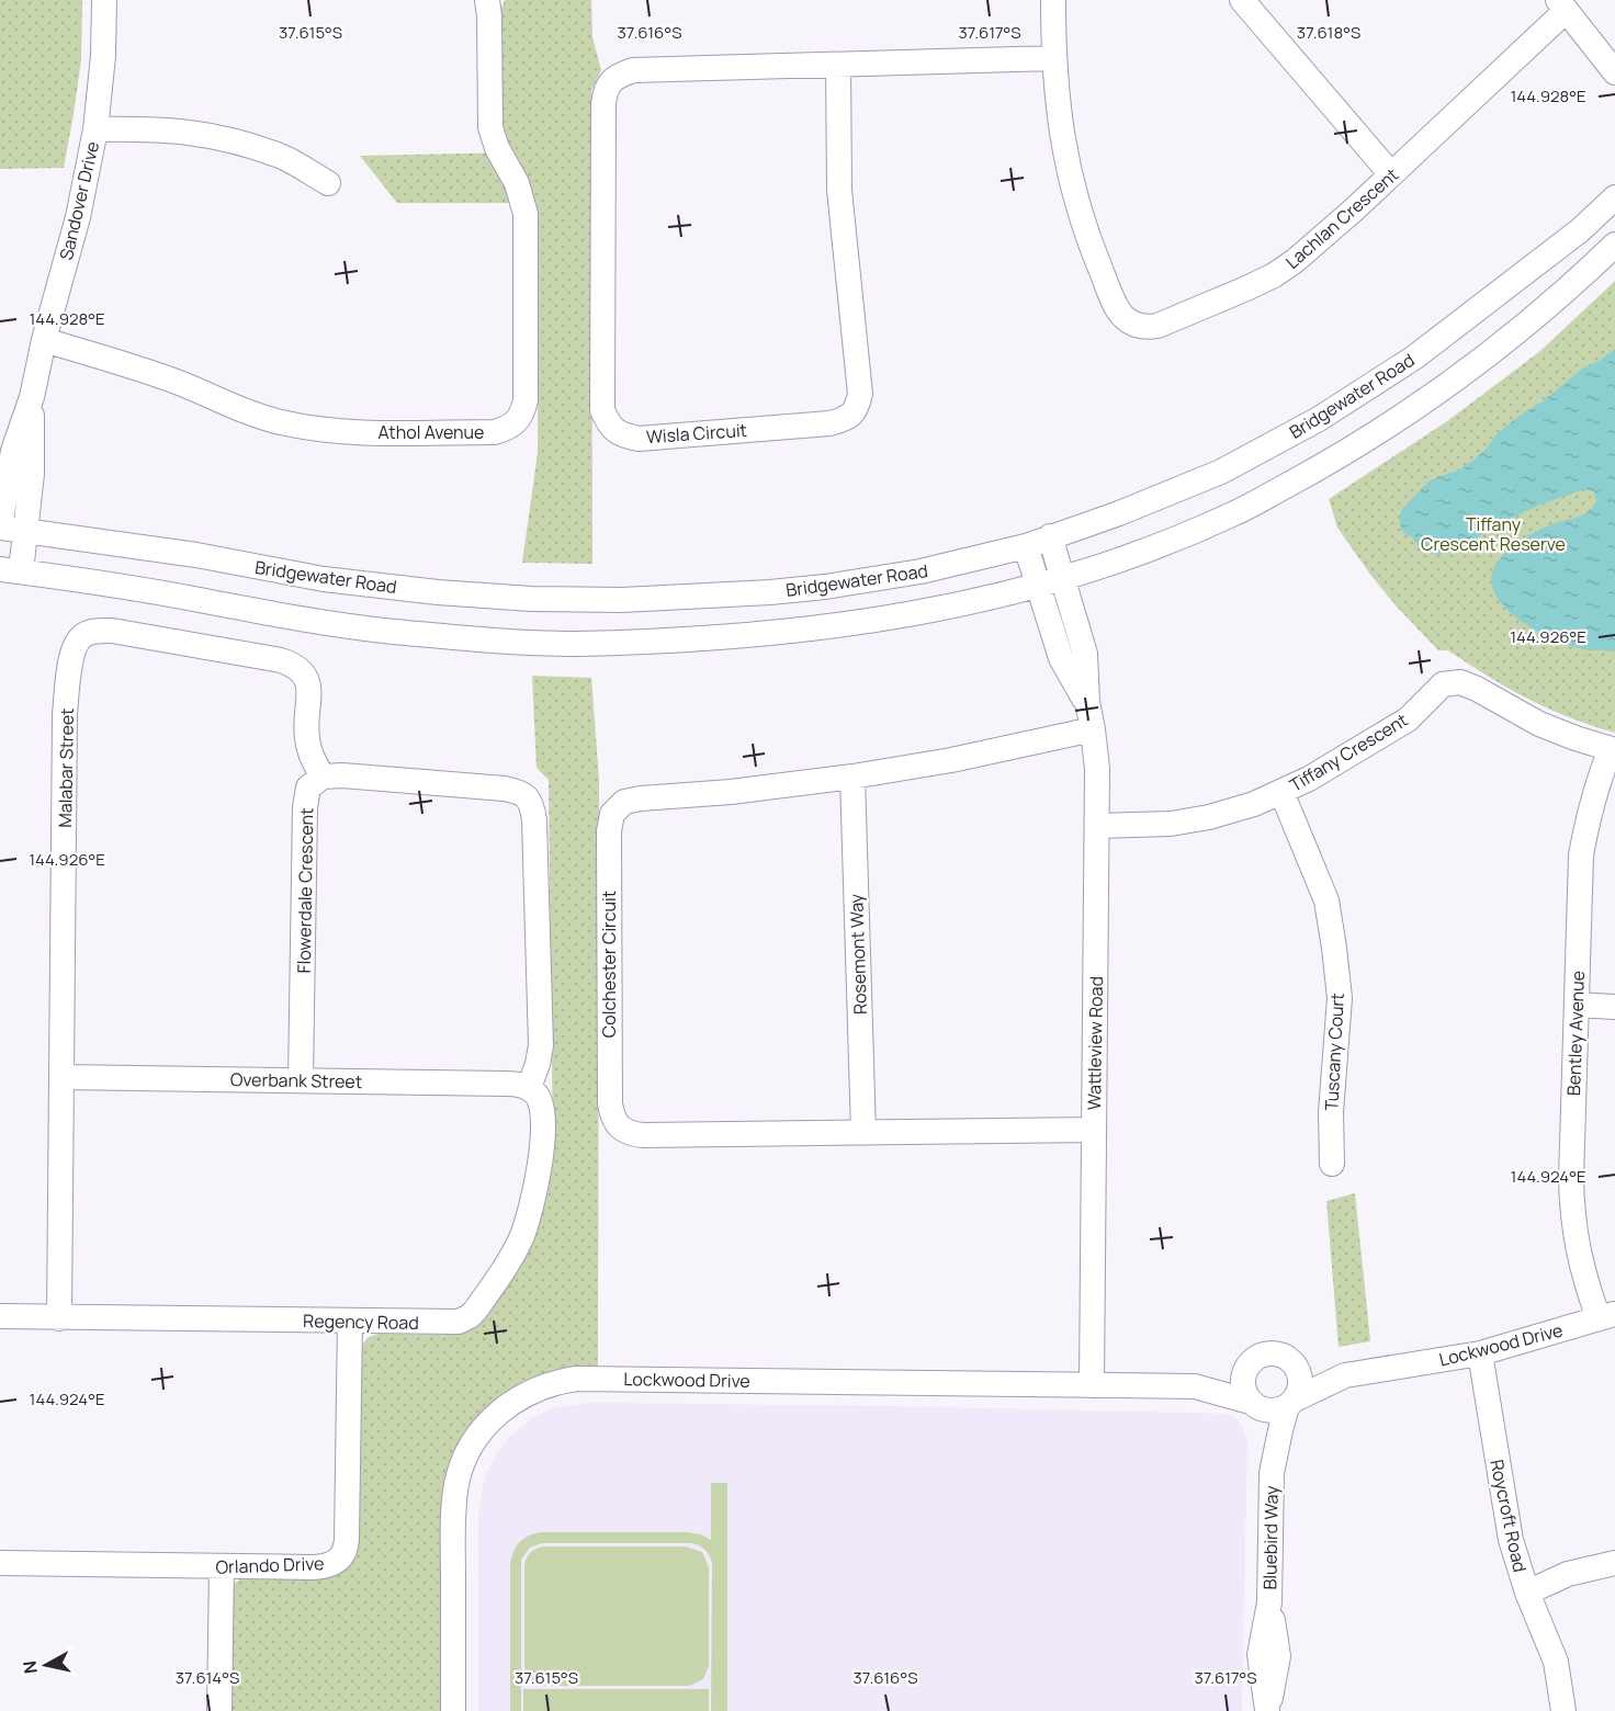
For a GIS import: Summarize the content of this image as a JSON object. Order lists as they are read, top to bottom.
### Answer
{
  "streets": {
    "street": [
      "Sandover Drive",
      "Lachlan Crescent",
      "Bridgewater Road",
      "Athol Avenue",
      "Wisla Circuit",
      "Tiffany Crescent",
      "Malabar Street",
      "Flowerdale Crescent",
      "Rosemont Way",
      "Colchester Circuit",
      "Bentley Avenue",
      "Wattleview Road",
      "Tuscany Court",
      "Overbank Street",
      "Regency Road",
      "Lockwood Drive",
      "Roycroft Road",
      "Bluebird Way",
      "Orlando Drive"
    ]
  },
  "crossings": [
    ["Sandover Drive", "Bridgewater Road"],
    ["Sandover Drive", "Athol Avenue"],
    ["Lachlan Crescent", "Wisla Circuit"],
    ["Bridgewater Road", "Wattleview Road"],
    ["Tiffany Crescent", "Bentley Avenue"],
    ["Tiffany Crescent", "Wattleview Road"],
    ["Tiffany Crescent", "Tuscany Court"],
    ["Malabar Street", "Flowerdale Crescent"],
    ["Malabar Street", "Overbank Street"],
    ["Malabar Street", "Regency Road"],
    ["Flowerdale Crescent", "Overbank Street"],
    ["Rosemont Way", "Colchester Circuit"],
    ["Colchester Circuit", "Wattleview Road"],
    ["Bentley Avenue", "Lockwood Drive"],
    ["Wattleview Road", "Lockwood Drive"],
    ["Overbank Street", "Regency Road"],
    ["Regency Road", "Orlando Drive"],
    ["Lockwood Drive", "Roycroft Road"],
    ["Lockwood Drive", "Bluebird Way"]
  ],
  "parks": ["Tiffany Crescent Reserve"],
  "north": "left",
  "coordinates": [
    "37.615°S",
    "37.616°S",
    "37.617°S",
    "37.618°S",
    "144.928°E",
    "144.926°E",
    "144.924°E",
    "37.614°S"
  ]
}
